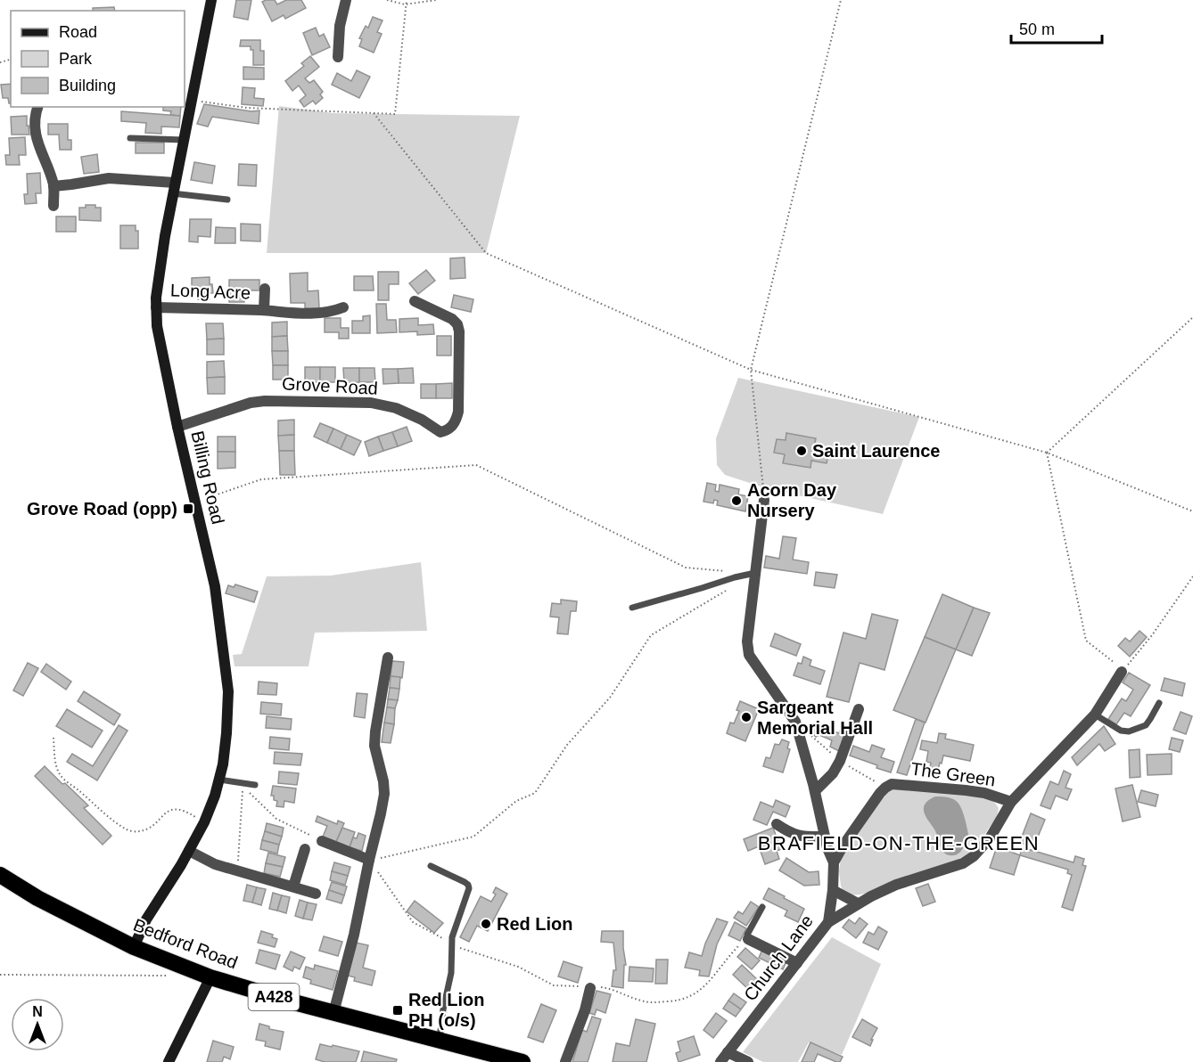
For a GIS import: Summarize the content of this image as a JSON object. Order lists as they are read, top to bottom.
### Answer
{
  "streets": {
    "highway": ["Bedford Road", "A428"],
    "street": [
      "Long Acre",
      "Grove Road",
      "Billing Road",
      "The Green",
      "Church Lane"
    ]
  },
  "crossings": [
    ["Long Acre", "Billing Road"],
    ["Grove Road", "Billing Road"],
    ["Billing Road", "Bedford Road"],
    ["The Green", "Church Lane"]
  ],
  "districts": ["BRAFIELD-ON-THE-GREEN"],
  "places": {
    "other": [
      "Saint Laurence",
      "Acorn Day Nursery",
      "Sargeant Memorial Hall",
      "Red Lion"
    ],
    "transit": ["Grove Road (opp)", "Red Lion PH (o/s)"]
  },
  "legend": ["Road", "Park", "Building"],
  "scale_bar": "50 m",
  "north": "top"
}
